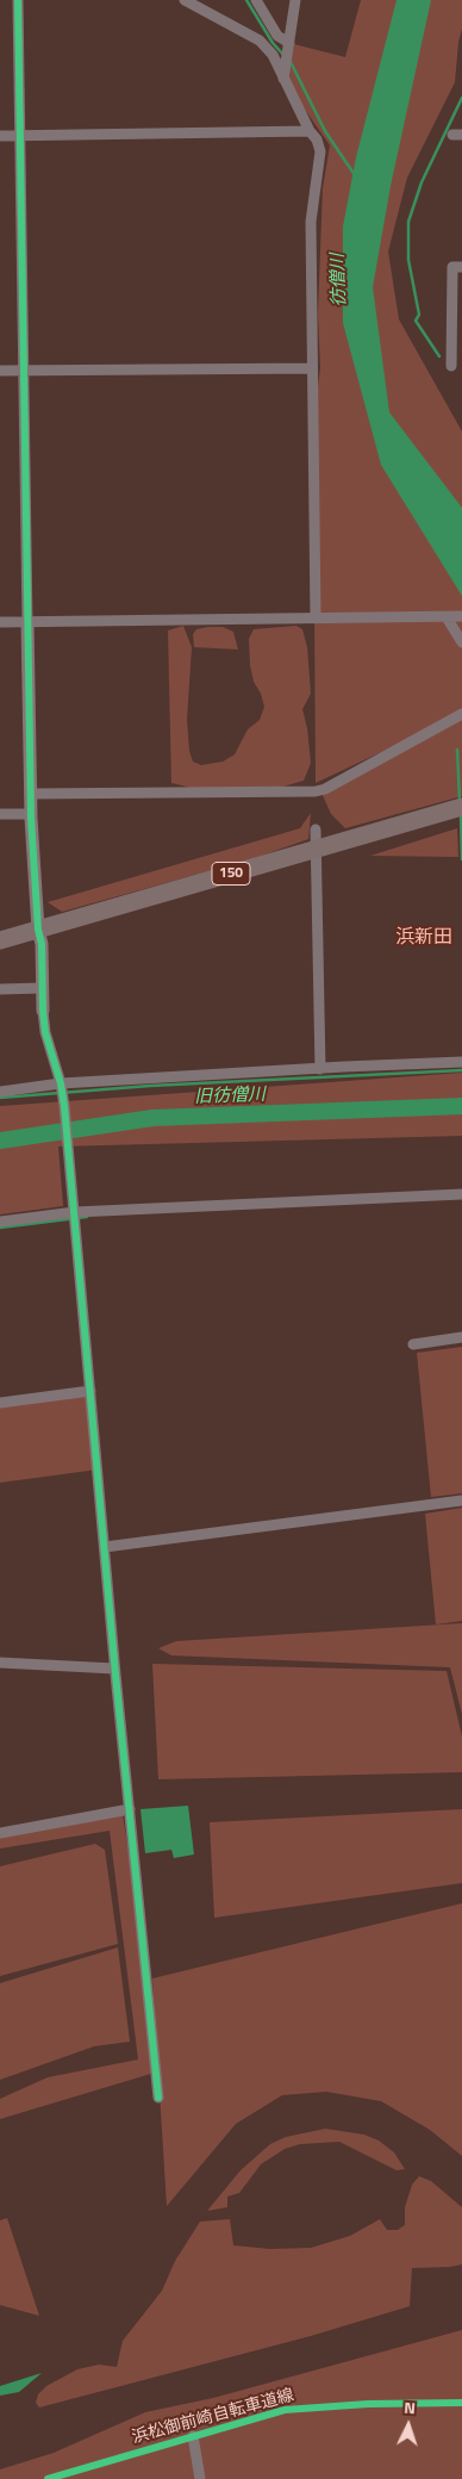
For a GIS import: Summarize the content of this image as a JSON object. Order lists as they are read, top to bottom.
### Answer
{
  "streets": {
    "highway": ["150"],
    "cycle path": ["浜松御前崎自転車道線"]
  },
  "districts": ["浜新田"],
  "water": ["彷僧川", "旧彷僧川"],
  "north": "top"
}
